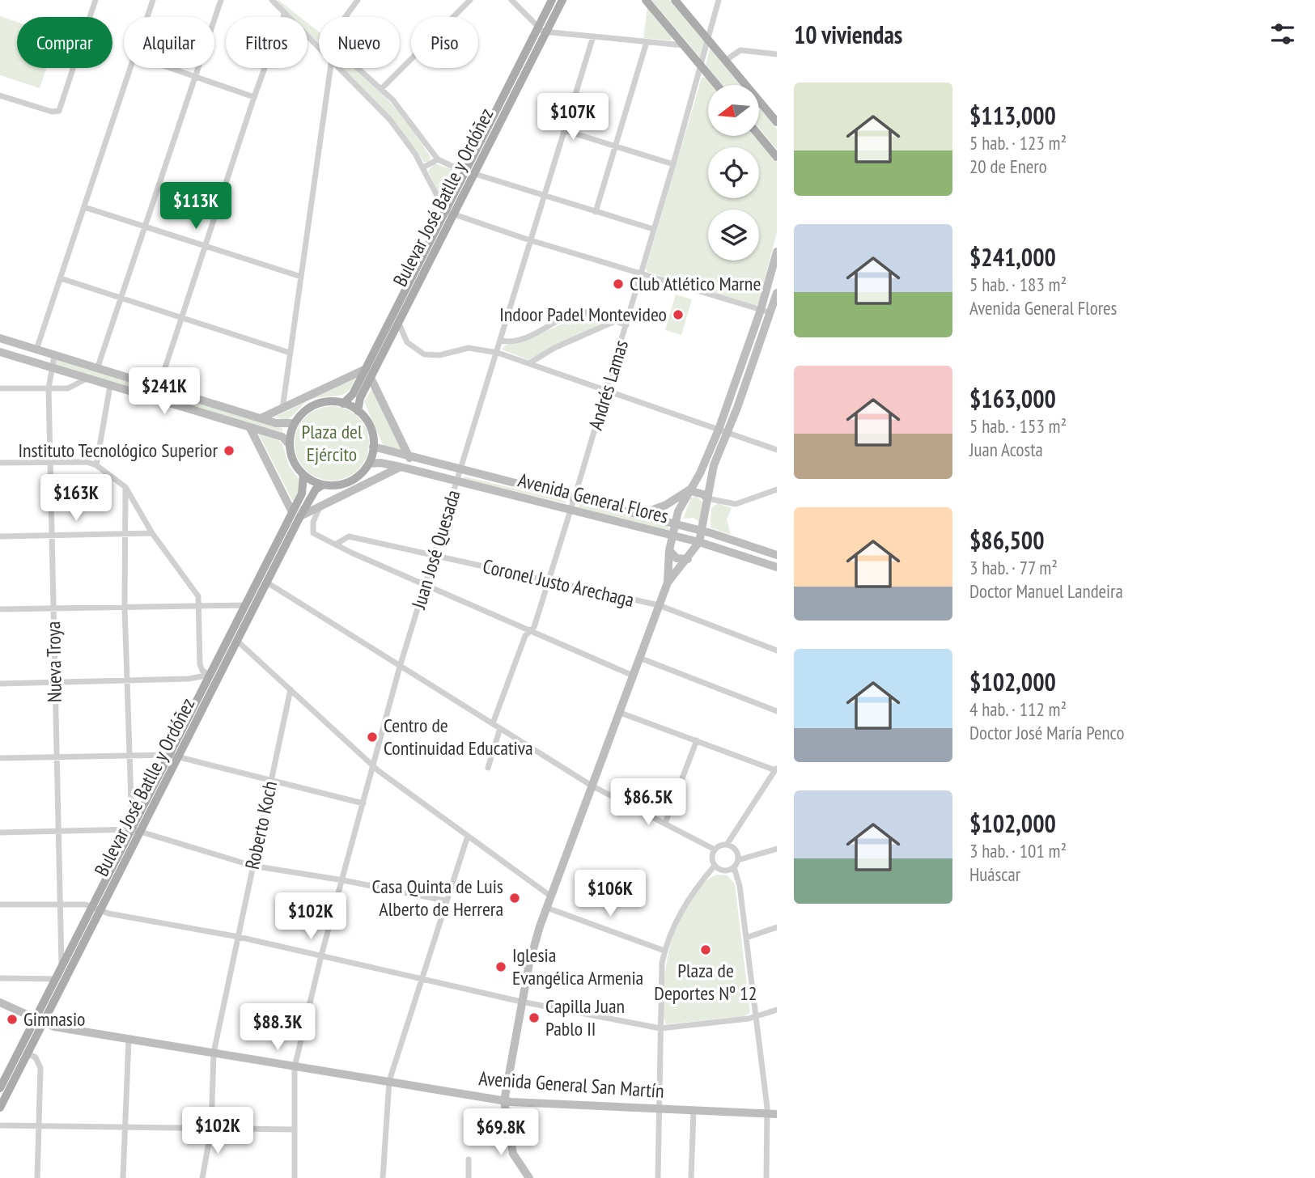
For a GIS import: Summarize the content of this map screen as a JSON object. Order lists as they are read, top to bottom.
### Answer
{
  "streets": {
    "main road": ["Bulevar José Batlle y Ordóñez", "Avenida General Flores", "Avenida General San Martín"],
    "street": [
      "Andrés Lamas",
      "Juan José Quesada",
      "Coronel Justo Arechaga",
      "Nueva Troya",
      "Roberto Koch"
    ]
  },
  "crossings": [
    ["Bulevar José Batlle y Ordóñez", "Avenida General Flores"],
    ["Bulevar José Batlle y Ordóñez", "Nueva Troya"],
    ["Bulevar José Batlle y Ordóñez", "Avenida General San Martín"],
    ["Andrés Lamas", "Avenida General Flores"],
    ["Andrés Lamas", "Coronel Justo Arechaga"],
    ["Avenida General Flores", "Juan José Quesada"],
    ["Juan José Quesada", "Coronel Justo Arechaga"],
    ["Juan José Quesada", "Avenida General San Martín"],
    ["Roberto Koch", "Avenida General San Martín"]
  ],
  "parks": ["Plaza del Ejército"],
  "places": [
    "Club Atlético Marne",
    "Indoor Padel Montevideo",
    "Instituto Tecnológico Superior",
    "Centro de Continuidad Educativa",
    "Casa Quinta de Luis Alberto de Herrera",
    "Plaza de Deportes Nº 12",
    "Iglesia Evangélica Armenia",
    "Capilla Juan Pablo II",
    "Gimnasio"
  ],
  "north": "left",
  "page": {
    "heading": "10 viviendas",
    "chip": [
      "Comprar",
      "Alquilar",
      "Filtros",
      "Nuevo",
      "Piso"
    ],
    "list": [
      {
        "name": "$113,000",
        "note": "5 hab. · 123 m² · 20 de Enero"
      },
      {
        "name": "$241,000",
        "note": "5 hab. · 183 m² · Avenida General Flores"
      },
      {
        "name": "$163,000",
        "note": "5 hab. · 153 m² · Juan Acosta"
      },
      {
        "name": "$86,500",
        "note": "3 hab. · 77 m² · Doctor Manuel Landeira"
      },
      {
        "name": "$102,000",
        "note": "4 hab. · 112 m² · Doctor José María Penco"
      },
      {
        "name": "$102,000",
        "note": "3 hab. · 101 m² · Huáscar"
      }
    ],
    "price": [
      "$107K",
      "$113K",
      "$241K",
      "$163K",
      "$86.5K",
      "$106K",
      "$102K",
      "$88.3K",
      "$102K",
      "$69.8K"
    ]
  }
}
